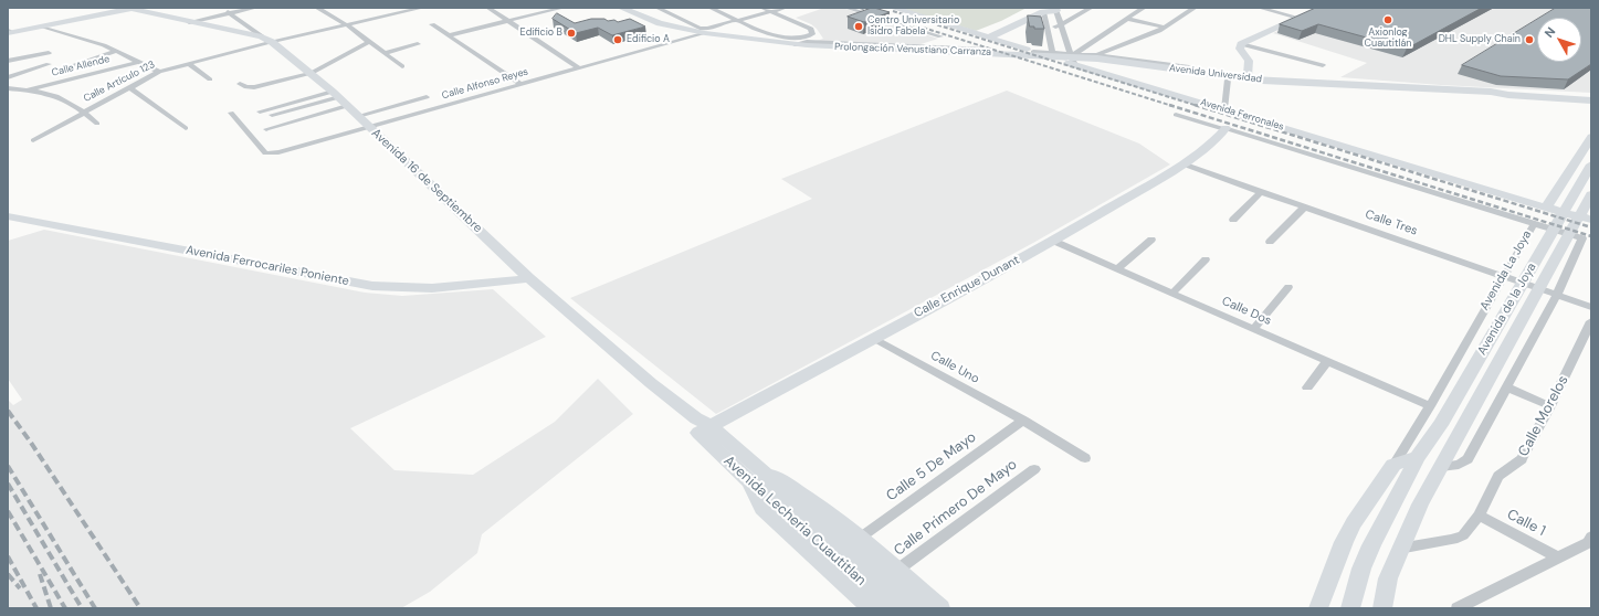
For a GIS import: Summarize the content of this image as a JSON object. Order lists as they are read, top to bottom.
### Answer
{
  "streets": {
    "main road": [
      "Prolongación Venustiano Carranza",
      "Avenida Universidad",
      "Avenida Ferronales",
      "Avenida 16 de Septiembre",
      "Avenida Ferrocariles Poniente",
      "Calle Enrique Dunant",
      "Avenida de la Joya",
      "Avenida Lecheria Cuautitlan"
    ],
    "street": [
      "Calle Allende",
      "Calle Artículo 123",
      "Calle Alfonso Reyes",
      "Calle Tres",
      "Avenida La Joya",
      "Calle Dos",
      "Calle Uno",
      "Calle Morelos",
      "Calle 5 De Mayo",
      "Calle Primero De Mayo",
      "Calle 1"
    ]
  },
  "crossings": [
    ["Prolongación Venustiano Carranza", "Avenida Universidad"],
    ["Prolongación Venustiano Carranza", "Calle Alfonso Reyes"],
    ["Prolongación Venustiano Carranza", "Avenida Ferronales"],
    ["Avenida Universidad", "Avenida Ferronales"],
    ["Calle Artículo 123", "Avenida 16 de Septiembre"],
    ["Calle Alfonso Reyes", "Avenida 16 de Septiembre"],
    ["Avenida 16 de Septiembre", "Avenida Ferrocariles Poniente"],
    ["Avenida 16 de Septiembre", "Calle Enrique Dunant"],
    ["Avenida 16 de Septiembre", "Avenida Lecheria Cuautitlan"],
    ["Calle Tres", "Avenida La Joya"],
    ["Calle Tres", "Calle Enrique Dunant"],
    ["Avenida La Joya", "Avenida de la Joya"],
    ["Avenida La Joya", "Calle Dos"],
    ["Calle Enrique Dunant", "Calle Dos"],
    ["Calle Enrique Dunant", "Calle Uno"],
    ["Calle Enrique Dunant", "Avenida Lecheria Cuautitlan"],
    ["Calle Uno", "Calle 5 De Mayo"],
    ["Calle Morelos", "Calle 1"]
  ],
  "places": [
    "Axionlog Cuautitlán",
    "Centro Universitario Isidro Fabela",
    "Edificio B",
    "Edificio A",
    "DHL Supply Chain"
  ],
  "north": "top left"
}
